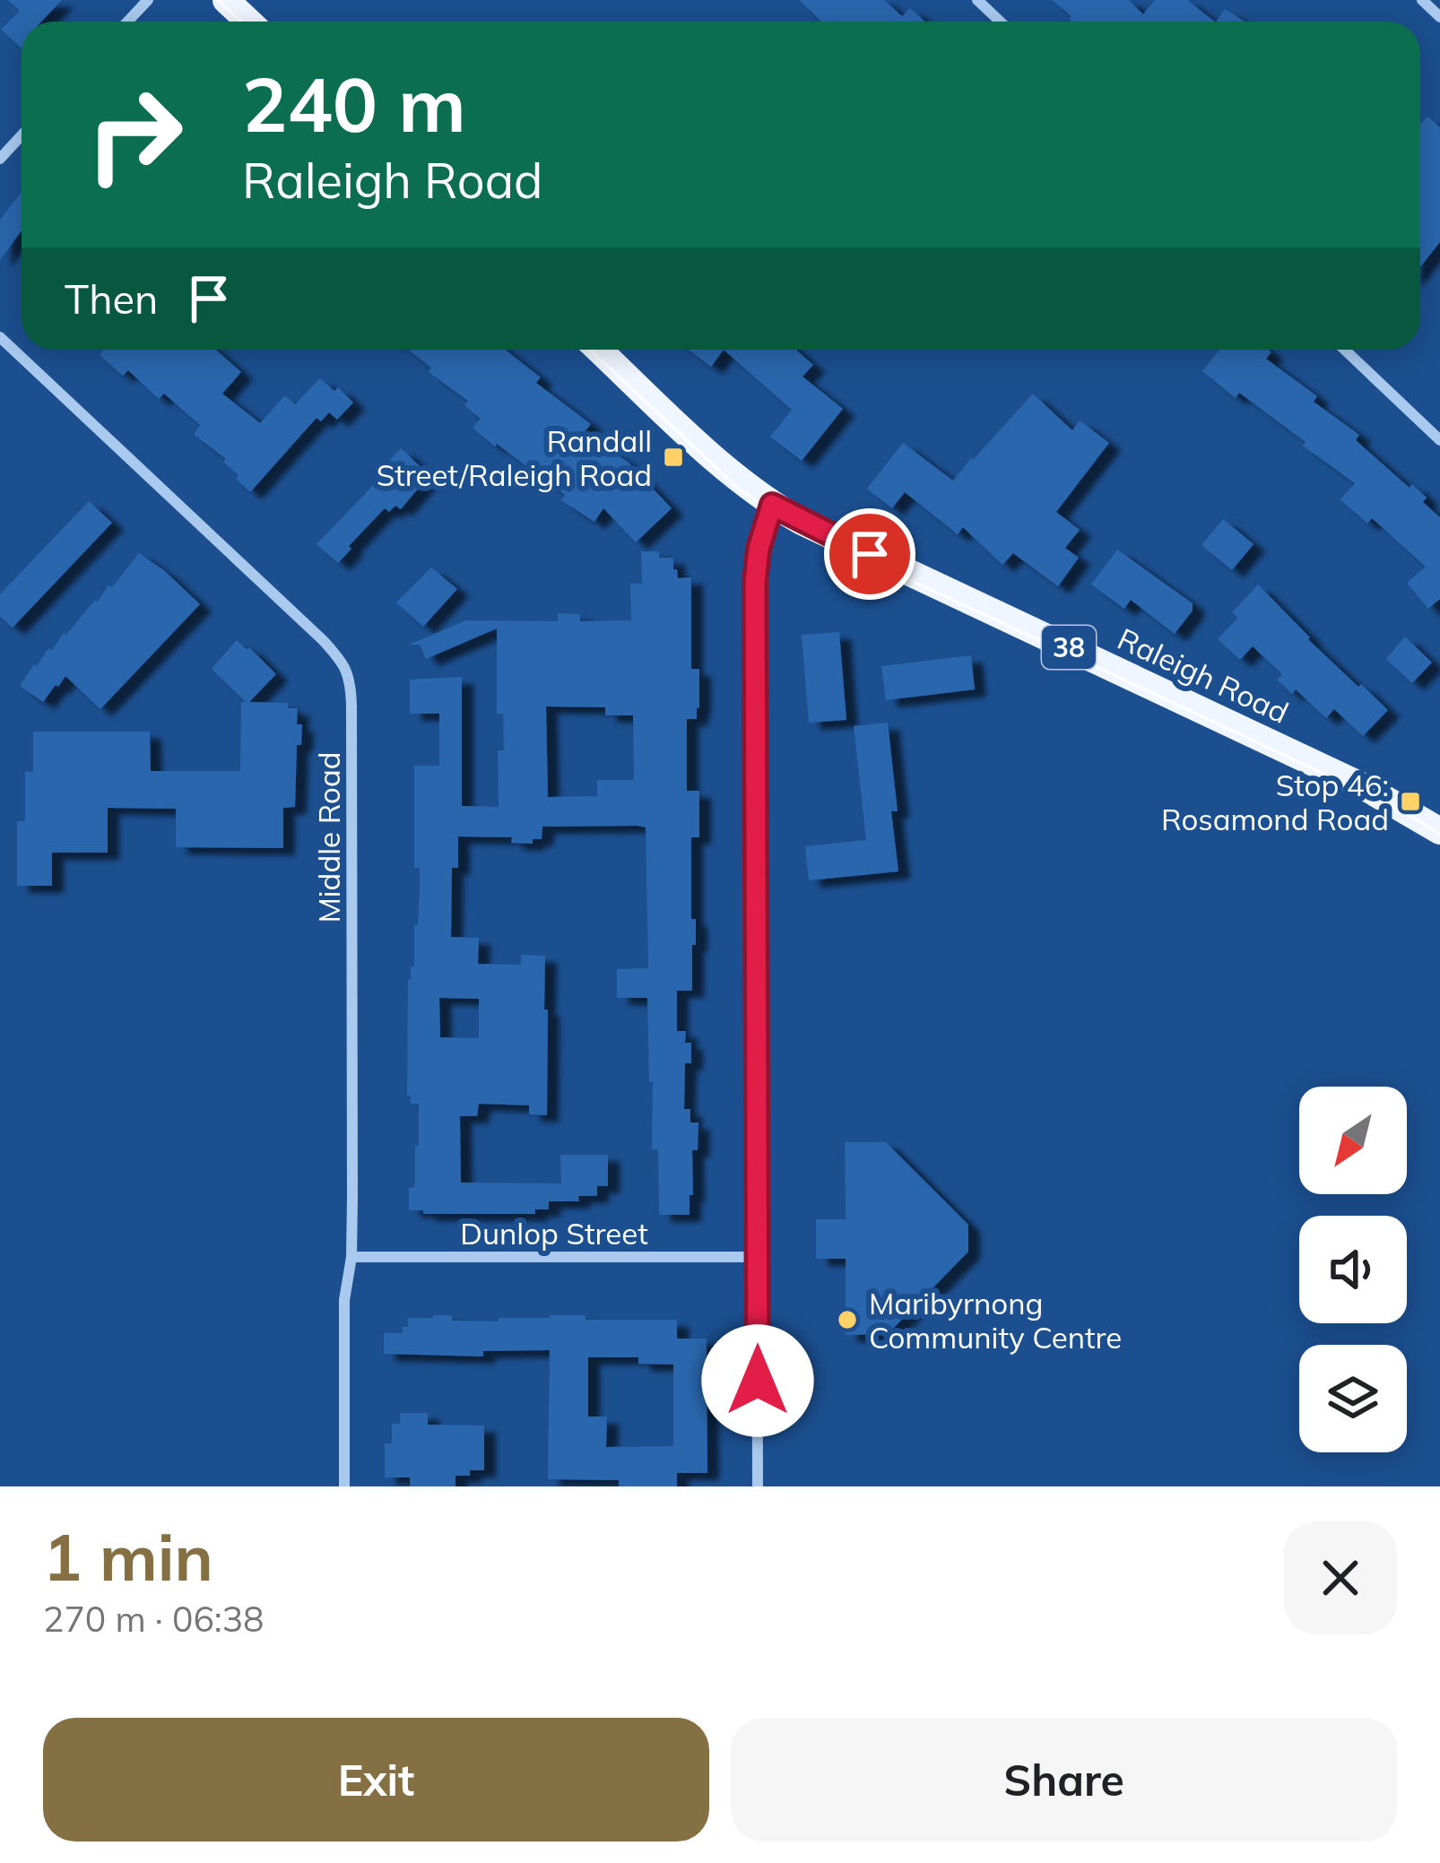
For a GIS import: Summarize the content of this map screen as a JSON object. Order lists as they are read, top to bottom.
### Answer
{
  "streets": {
    "main road": ["38", "Raleigh Road"],
    "street": ["Middle Road", "Dunlop Street"]
  },
  "crossings": [
    ["Middle Road", "Dunlop Street"]
  ],
  "places": {
    "transit": ["Randall Street/Raleigh Road", "Stop 46: Rosamond Road"],
    "other": ["Maribyrnong Community Centre"]
  },
  "north": "bottom left",
  "page": {
    "turn": ["240 m", "Raleigh Road"],
    "then": "Then",
    "heading": ["1 min", "270 m · 06:38"],
    "buttons": ["Exit", "Share"]
  }
}
